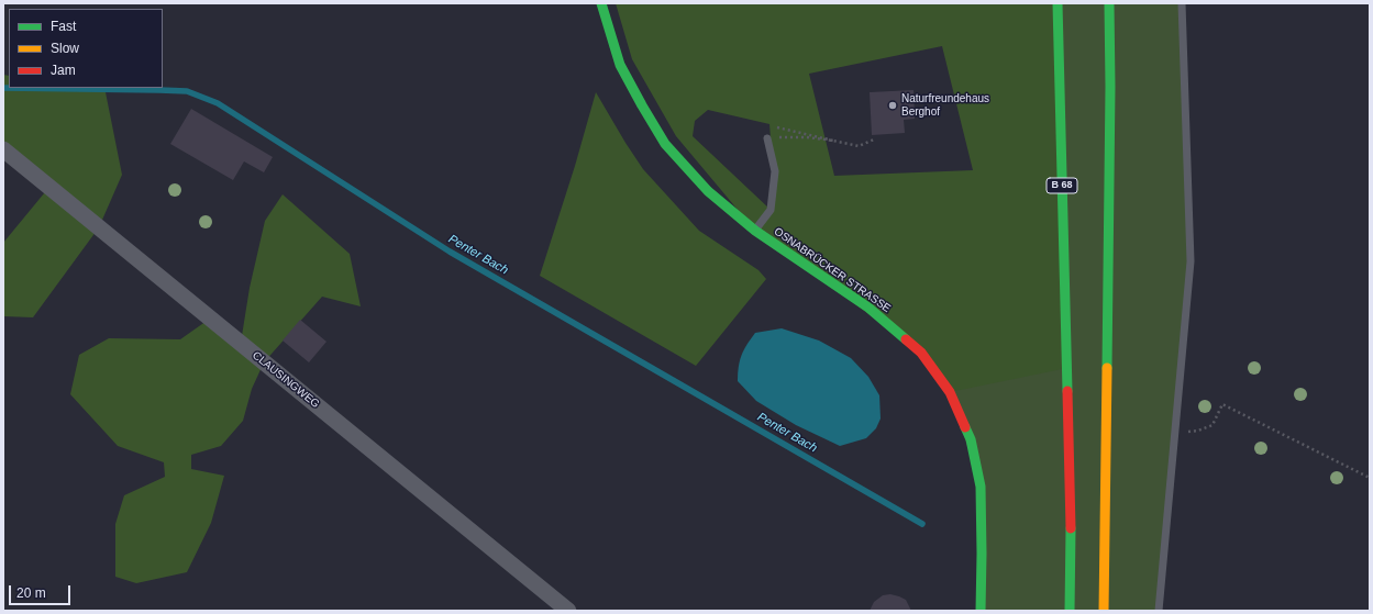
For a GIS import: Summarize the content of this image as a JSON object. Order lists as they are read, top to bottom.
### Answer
{
  "streets": {
    "main road": ["B 68", "OSNABRÜCKER STRASSE"],
    "street": ["CLAUSINGWEG"]
  },
  "water": ["Penter Bach"],
  "places": ["Naturfreundehaus Berghof"],
  "legend": ["Fast", "Slow", "Jam"],
  "scale_bar": "20 m"
}
